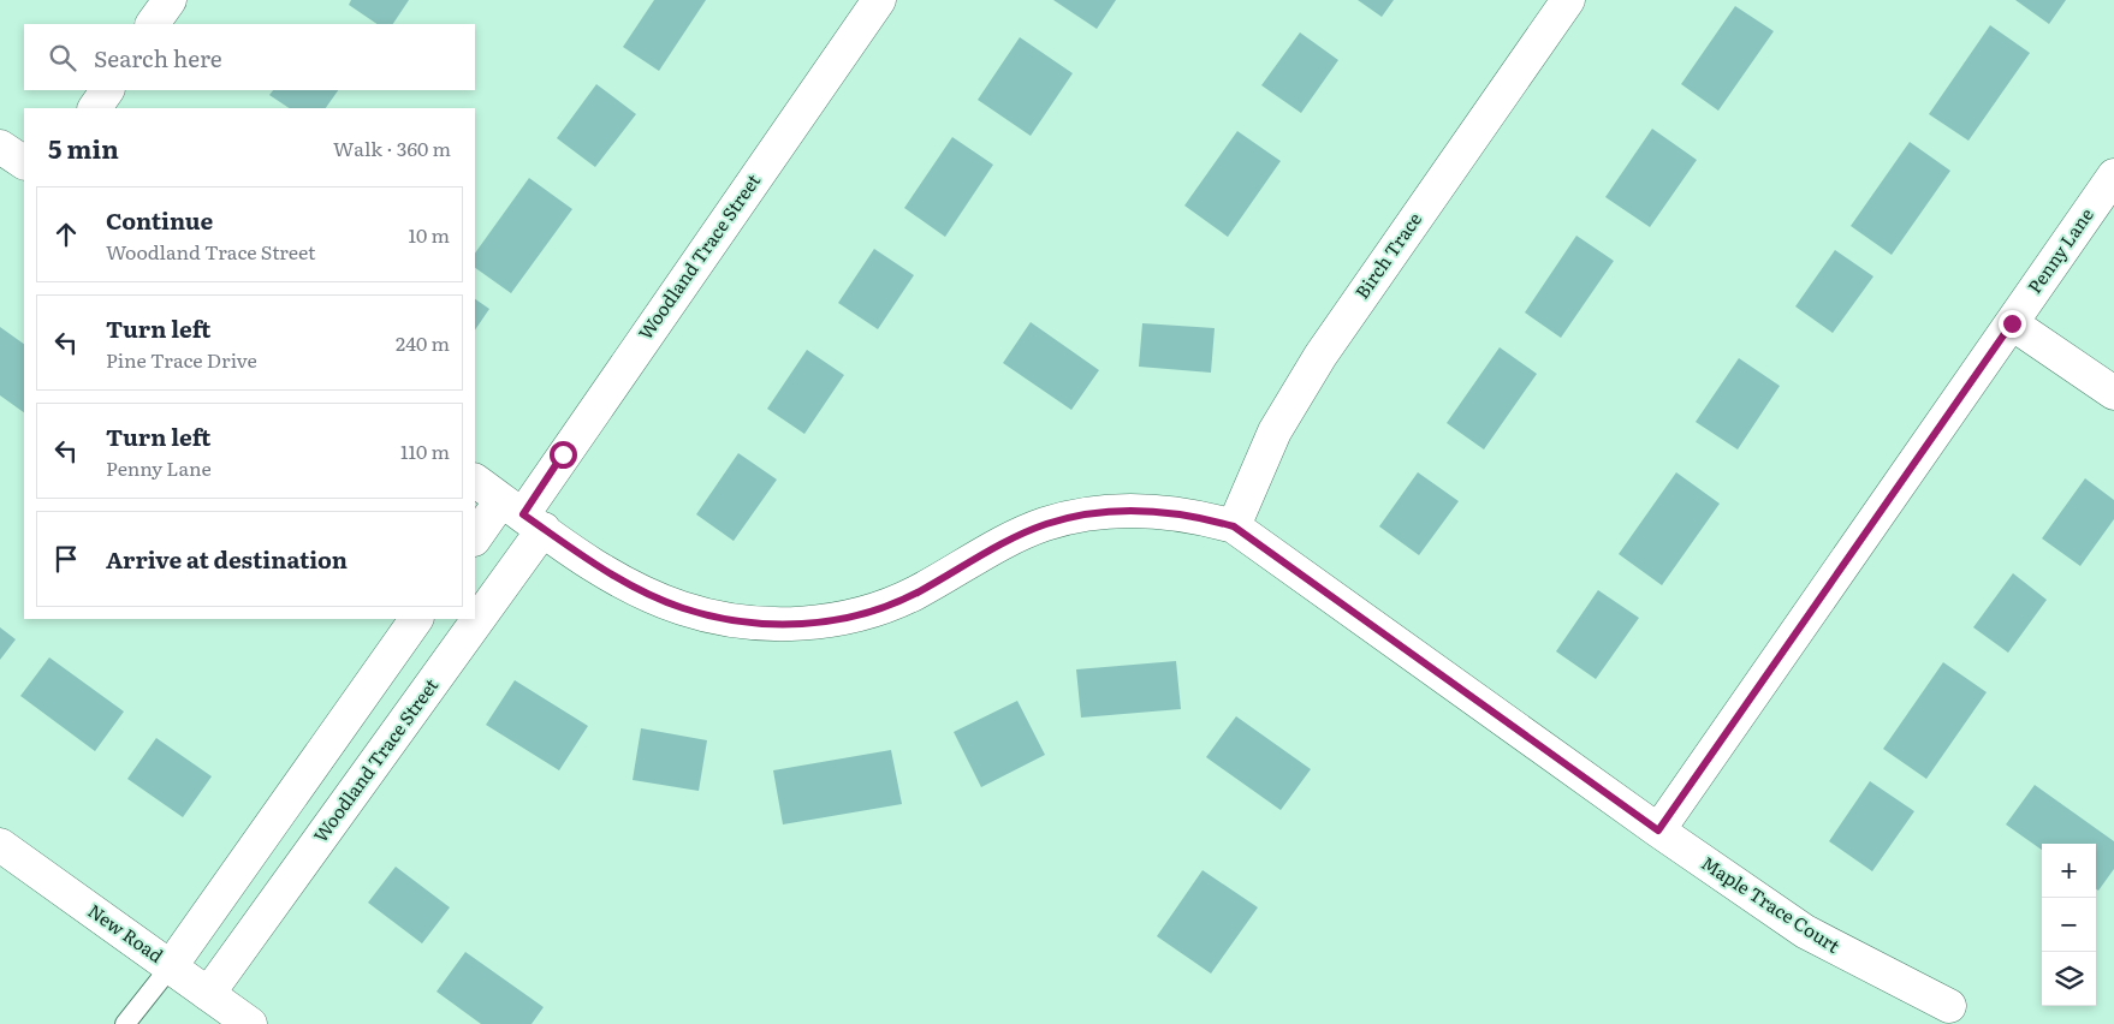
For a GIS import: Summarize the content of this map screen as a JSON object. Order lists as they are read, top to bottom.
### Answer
{
  "streets": {
    "street": [
      "Penny Lane",
      "Birch Trace",
      "Woodland Trace Street",
      "Maple Trace Court",
      "New Road"
    ]
  },
  "crossings": [
    ["Penny Lane", "Maple Trace Court"],
    ["Birch Trace", "Maple Trace Court"],
    ["Woodland Trace Street", "Maple Trace Court"],
    ["Woodland Trace Street", "New Road"]
  ],
  "page": {
    "search": "Search here",
    "heading": ["5 min", "Walk · 360 m"],
    "list": [
      ["Continue", "Woodland Trace Street", "10 m"],
      ["Turn left", "Pine Trace Drive", "240 m"],
      ["Turn left", "Penny Lane", "110 m"],
      "Arrive at destination"
    ],
    "map_buttons": ["+", "−"]
  }
}
